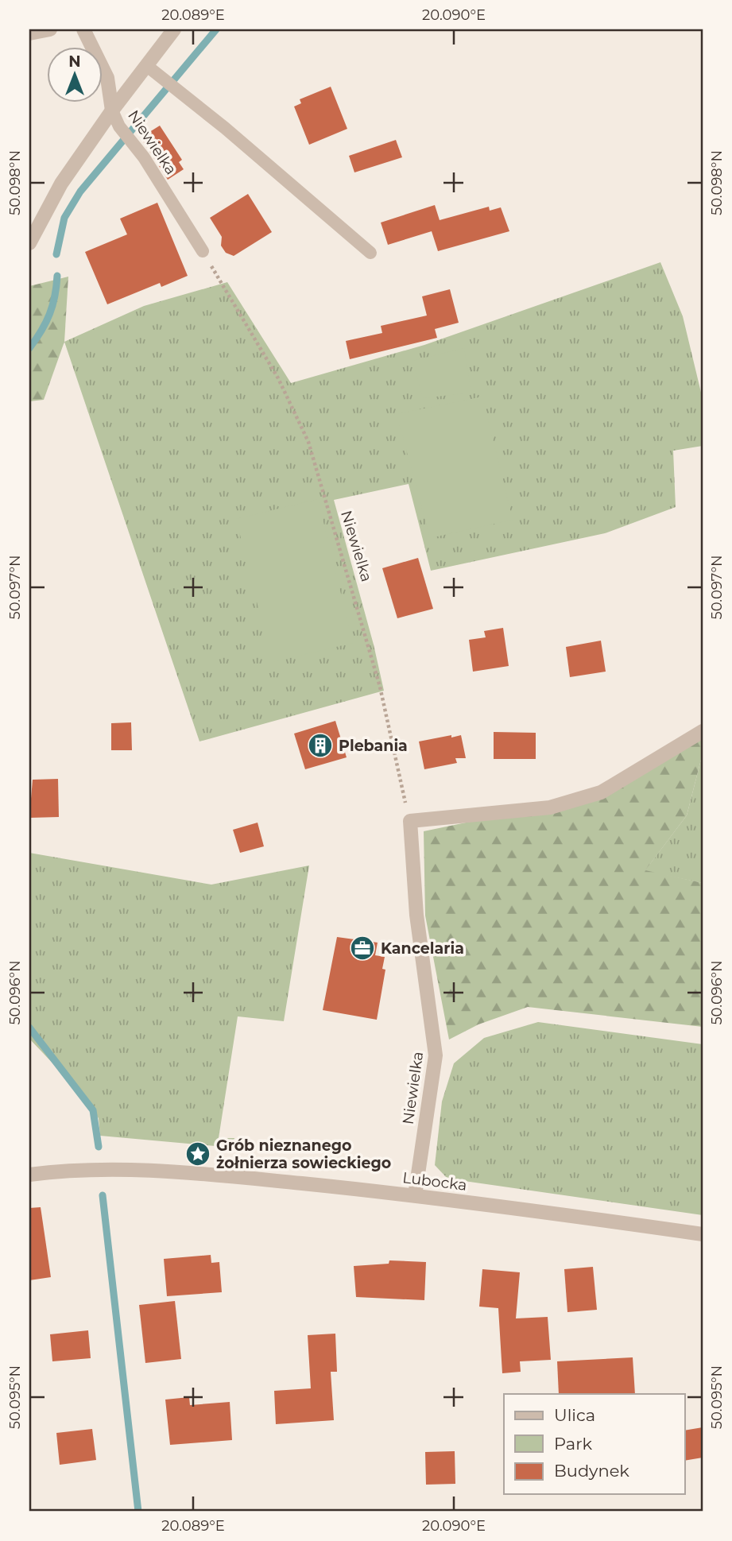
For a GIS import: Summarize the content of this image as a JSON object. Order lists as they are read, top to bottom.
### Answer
{
  "streets": {
    "street": ["Niewielka", "Lubocka"]
  },
  "crossings": [
    ["Niewielka", "Lubocka"]
  ],
  "places": {
    "building": ["Plebania"],
    "office": ["Kancelaria"],
    "place": ["Grób nieznanego żołnierza sowieckiego"]
  },
  "legend": ["Ulica", "Park", "Budynek"],
  "north": "top",
  "coordinates": [
    "20.089°E",
    "20.090°E",
    "50.098°N",
    "50.097°N",
    "50.096°N",
    "50.095°N"
  ]
}
